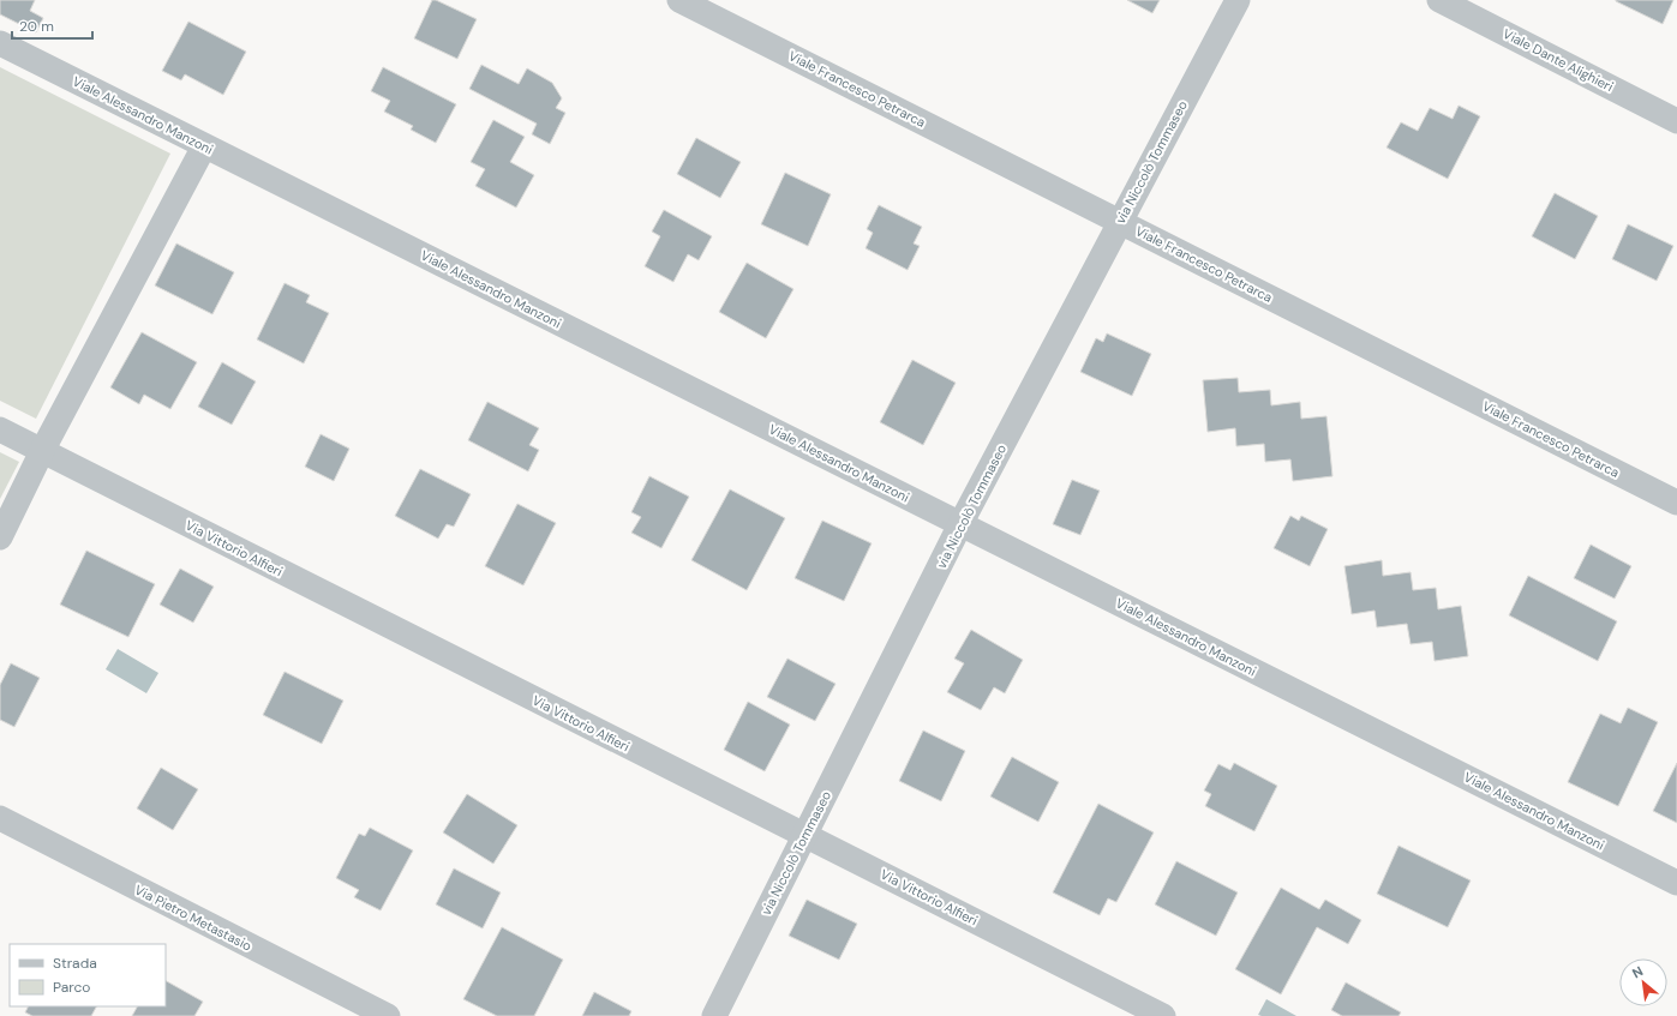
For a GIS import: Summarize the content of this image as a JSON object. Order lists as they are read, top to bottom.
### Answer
{
  "streets": {
    "street": [
      "Viale Dante Alighieri",
      "Viale Francesco Petrarca",
      "Viale Alessandro Manzoni",
      "via Niccolò Tommaseo",
      "Via Vittorio Alfieri",
      "Via Pietro Metastasio"
    ]
  },
  "crossings": [
    ["Viale Francesco Petrarca", "via Niccolò Tommaseo"],
    ["Viale Alessandro Manzoni", "via Niccolò Tommaseo"],
    ["via Niccolò Tommaseo", "Via Vittorio Alfieri"]
  ],
  "legend": ["Strada", "Parco"],
  "scale_bar": "20 m",
  "north": "top left"
}
